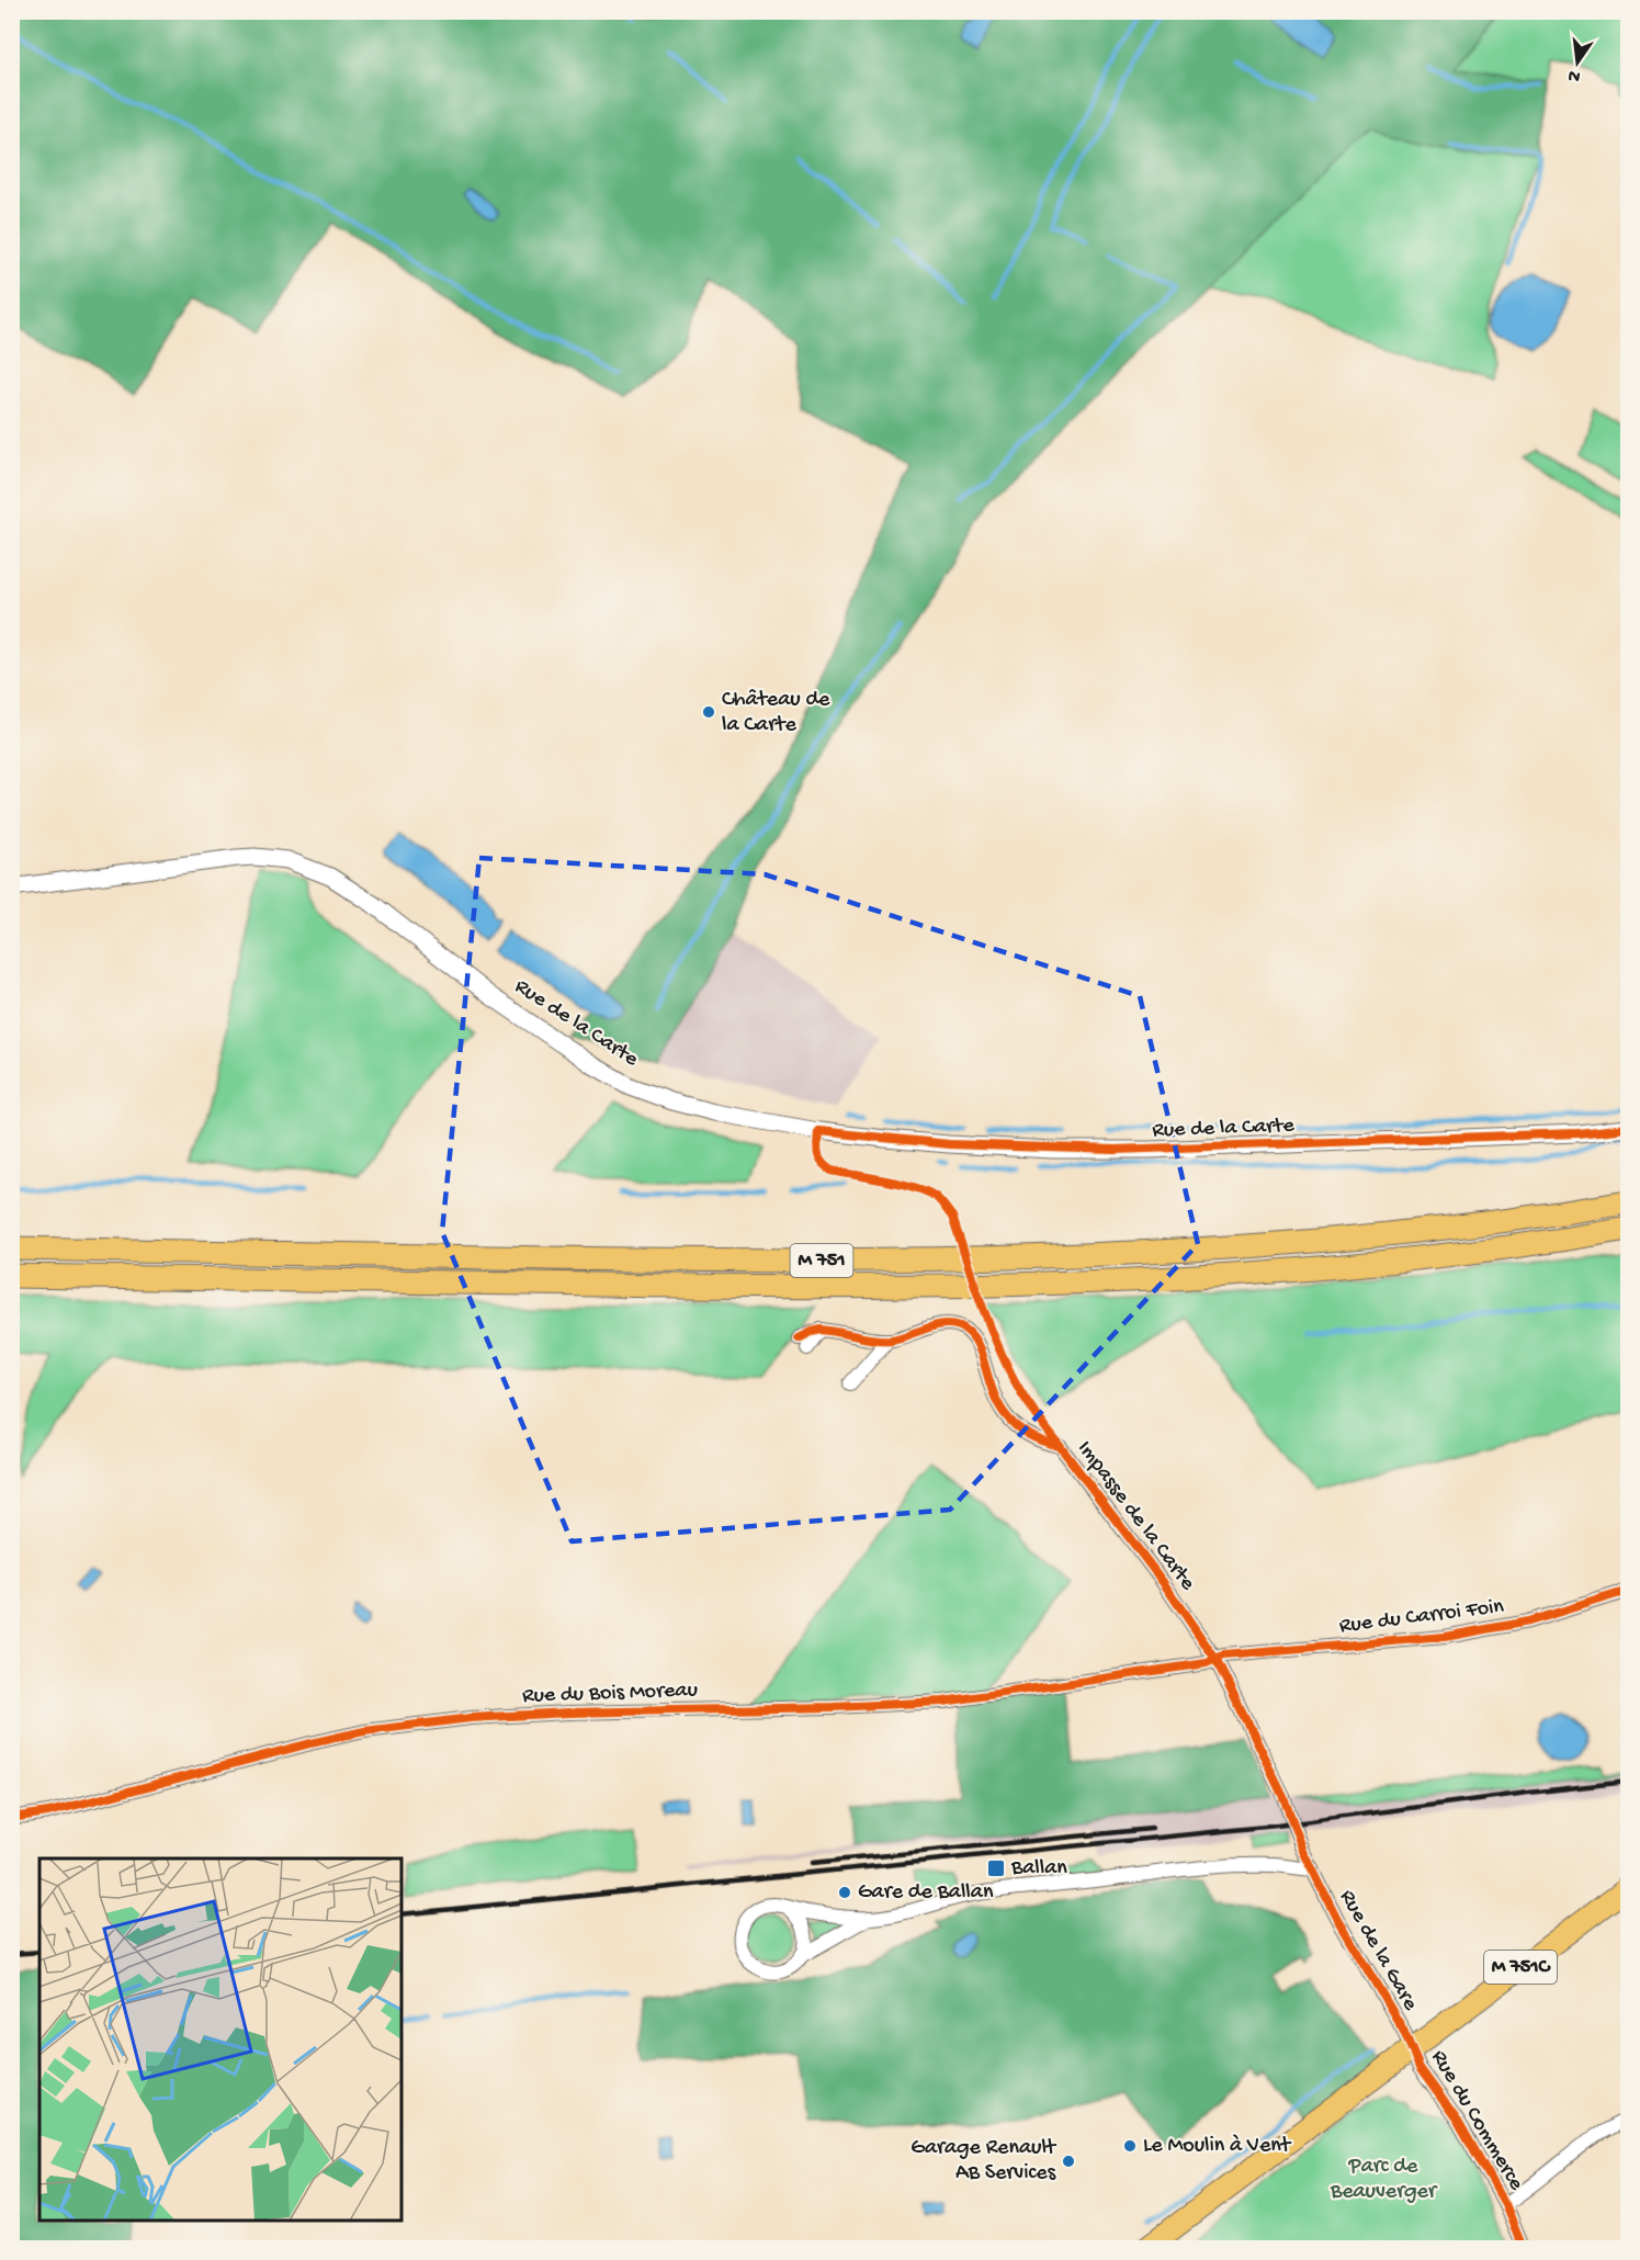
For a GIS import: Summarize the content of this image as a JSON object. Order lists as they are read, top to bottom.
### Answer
{
  "streets": {
    "highway": ["M 751"],
    "main road": ["M 751C"],
    "street": [
      "Rue de la Carte",
      "Impasse de la Carte",
      "Rue du Carroi Foin",
      "Rue du Bois Moreau",
      "Rue de la Gare",
      "Rue du Commerce"
    ]
  },
  "crossings": [
    ["Impasse de la Carte", "Rue du Carroi Foin"],
    ["Impasse de la Carte", "Rue du Bois Moreau"],
    ["Impasse de la Carte", "Rue de la Gare"],
    ["Rue du Carroi Foin", "Rue du Bois Moreau"],
    ["Rue de la Gare", "M 751C"],
    ["Rue de la Gare", "Rue du Commerce"],
    ["M 751C", "Rue du Commerce"]
  ],
  "parks": ["Parc de Beauverger"],
  "places": {
    "other": [
      "Château de la Carte",
      "Gare de Ballan",
      "Le Moulin à Vent",
      "Garage Renault AB Services"
    ],
    "transit": ["Ballan"]
  },
  "north": "bottom"
}
